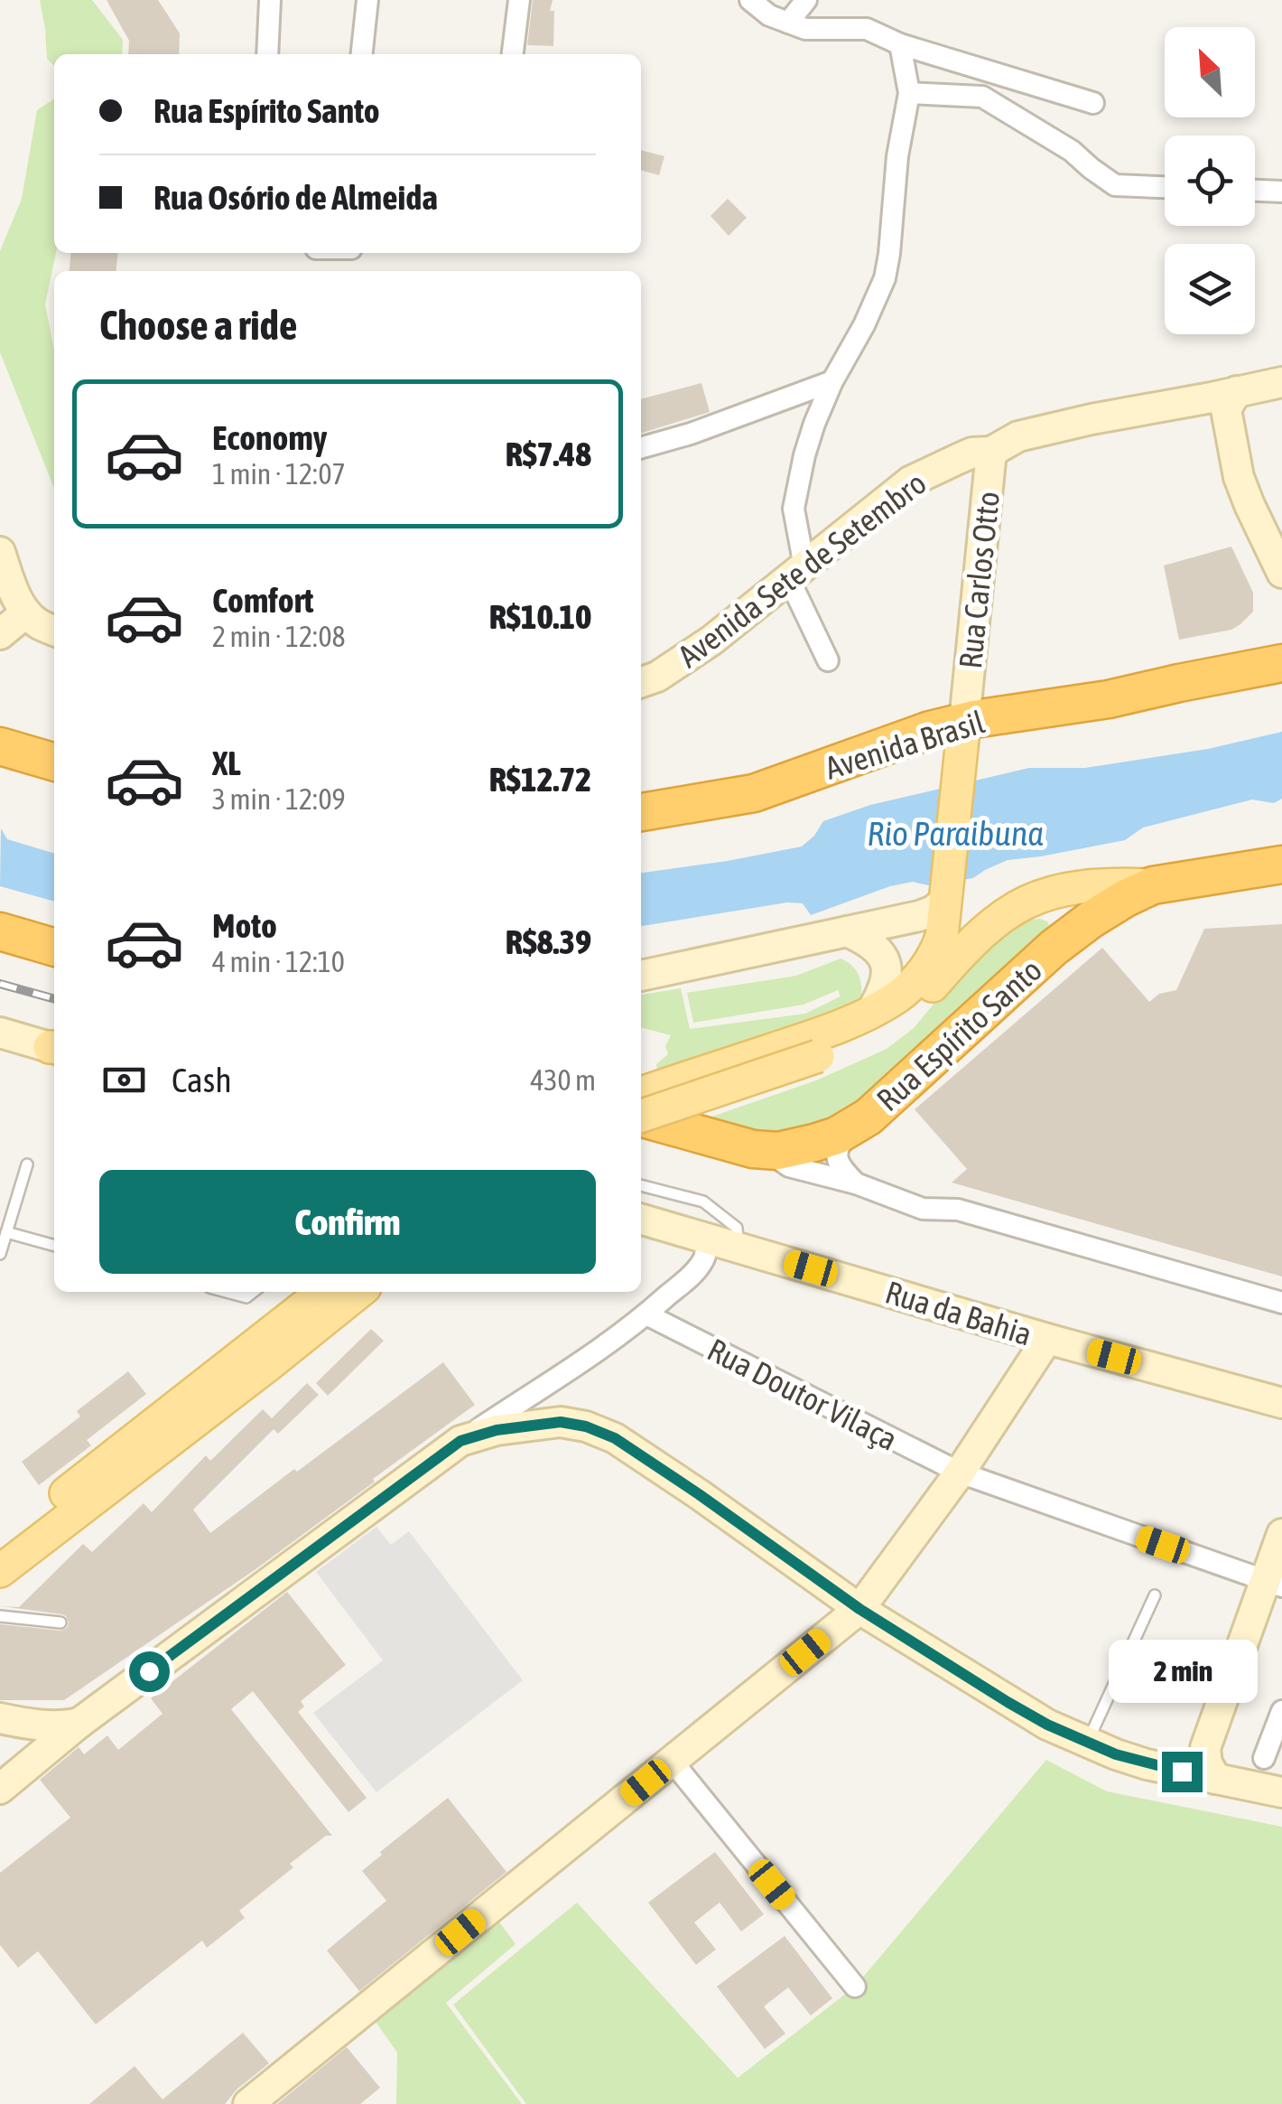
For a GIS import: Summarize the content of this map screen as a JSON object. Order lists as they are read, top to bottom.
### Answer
{
  "streets": {
    "highway": ["Avenida Brasil", "Rua Espírito Santo"],
    "main road": ["Rua Carlos Otto"],
    "street": ["Avenida Sete de Setembro", "Rua da Bahia", "Rua Doutor Vilaça"]
  },
  "crossings": [
    ["Avenida Sete de Setembro", "Rua Carlos Otto"],
    ["Rua Carlos Otto", "Avenida Brasil"]
  ],
  "water": ["Rio Paraibuna"],
  "north": "top left",
  "page": {
    "banner": ["Rua Espírito Santo", "Rua Osório de Almeida"],
    "heading": "Choose a ride",
    "list": [
      {
        "name": "Economy",
        "note": "1 min · 12:07",
        "value": "R$7.48"
      },
      {
        "name": "Comfort",
        "note": "2 min · 12:08",
        "value": "R$10.10"
      },
      {
        "name": "XL",
        "note": "3 min · 12:09",
        "value": "R$12.72"
      },
      {
        "name": "Moto",
        "note": "4 min · 12:10",
        "value": "R$8.39"
      }
    ],
    "pay": ["Cash", "430 m"],
    "buttons": "Confirm",
    "bubble": "2 min"
  }
}
